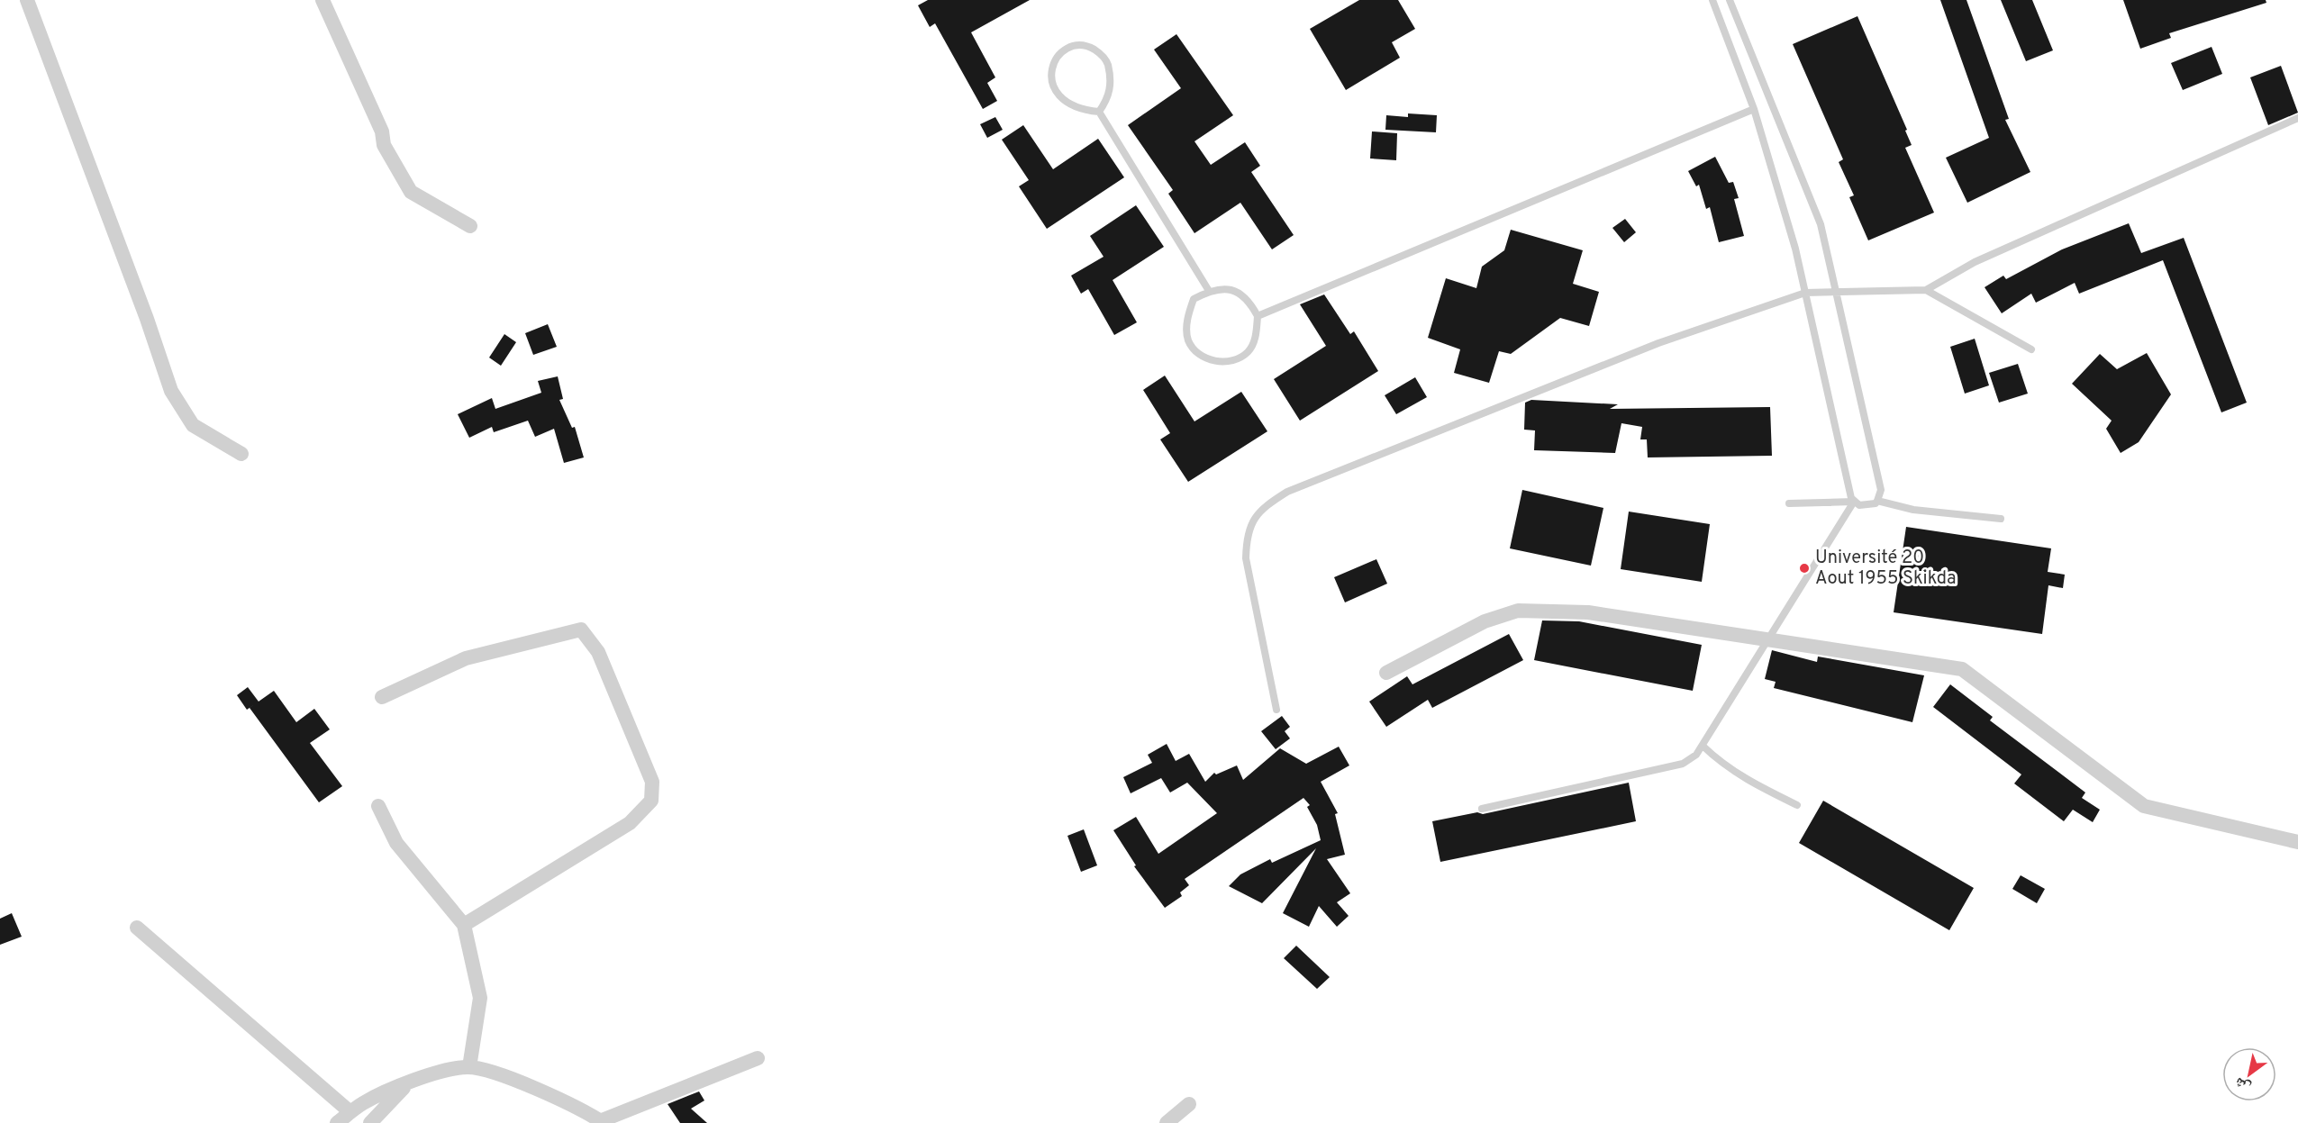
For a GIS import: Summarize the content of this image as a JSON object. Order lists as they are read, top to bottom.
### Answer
{
  "places": ["Université 20 Aout 1955 Skikda"],
  "north": "bottom left"
}
